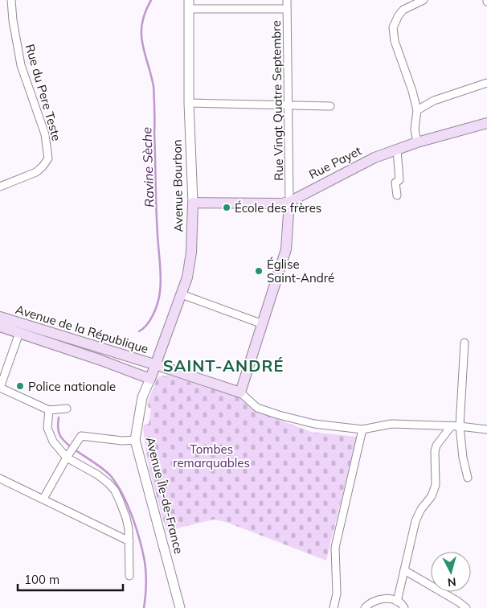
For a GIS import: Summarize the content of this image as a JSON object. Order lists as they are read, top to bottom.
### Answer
{
  "streets": {
    "main road": [
      "Rue Payet",
      "Avenue Bourbon",
      "Avenue de la République",
      "Avenue Île-de-France"
    ],
    "street": ["Rue du Pere Teste", "Rue Vingt Quatre Septembre"]
  },
  "crossings": [
    ["Rue Vingt Quatre Septembre", "Rue Payet"],
    ["Rue Payet", "Avenue Bourbon"],
    ["Avenue Bourbon", "Avenue de la République"],
    ["Avenue Bourbon", "Avenue Île-de-France"],
    ["Avenue de la République", "Avenue Île-de-France"]
  ],
  "districts": ["SAINT-ANDRÉ"],
  "water": ["Ravine Sèche"],
  "parks": ["Tombes remarquables"],
  "places": ["École des frères", "Église Saint-André", "Police nationale"],
  "scale_bar": "100 m",
  "north": "bottom"
}
